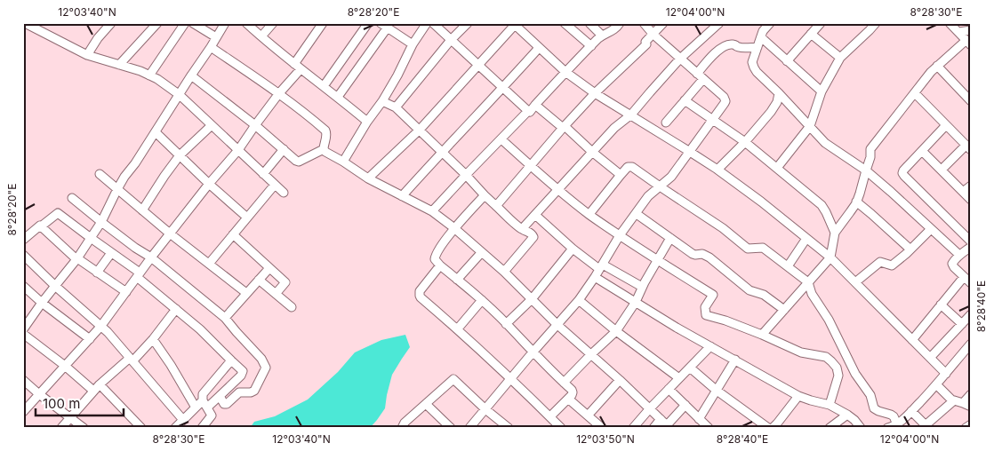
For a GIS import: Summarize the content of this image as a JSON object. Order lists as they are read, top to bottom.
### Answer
{
  "scale_bar": "100 m",
  "coordinates": [
    "12°03'40\"N",
    "8°28'20\"E",
    "12°04'00\"N",
    "8°28'30\"E",
    "8°28'40\"E",
    "12°03'50\"N"
  ]
}
